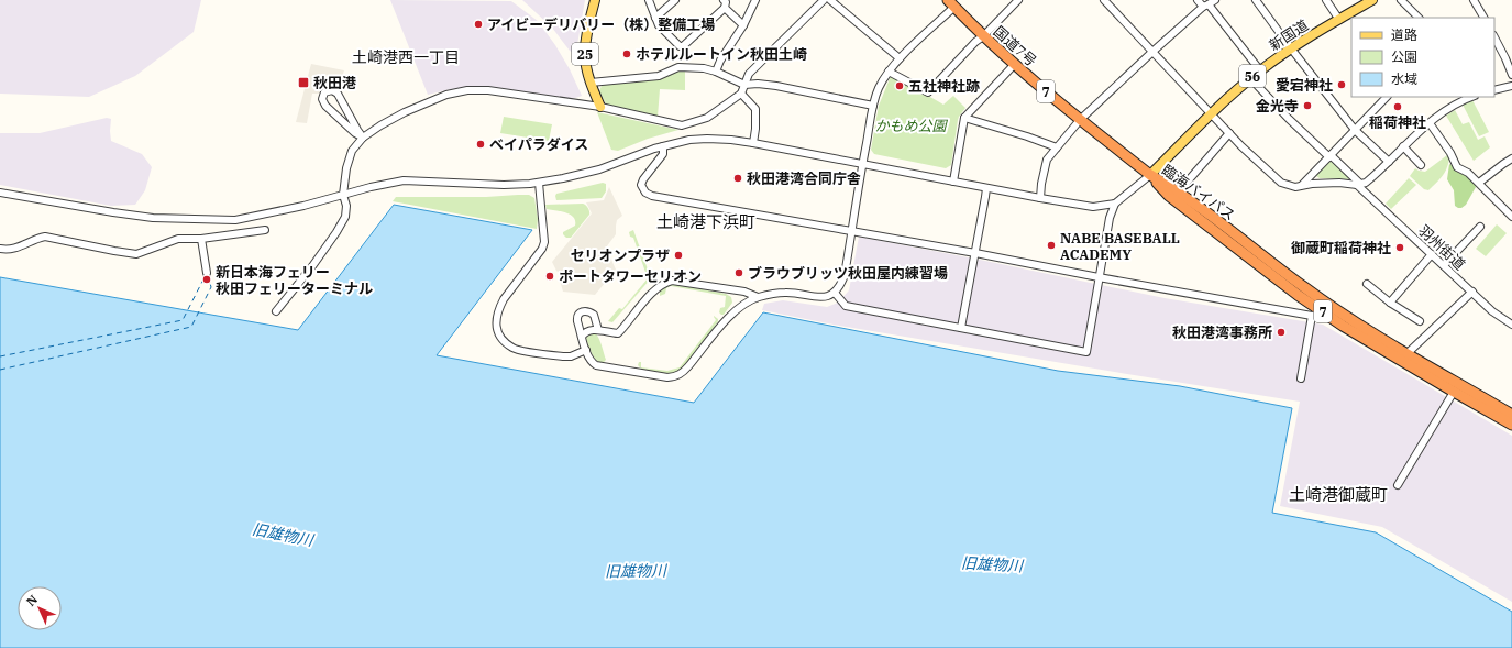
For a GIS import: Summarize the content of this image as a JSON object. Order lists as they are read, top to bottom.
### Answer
{
  "streets": {
    "highway": ["国道7号", "7", "臨海バイパス"],
    "main road": ["新国道", "25", "56"],
    "street": ["羽州街道"]
  },
  "crossings": [
    ["新国道", "国道7号"],
    ["新国道", "臨海バイパス"],
    ["新国道", "羽州街道"],
    ["国道7号", "臨海バイパス"]
  ],
  "districts": ["土崎港西一丁目", "土崎港下浜町", "土崎港御蔵町"],
  "water": ["旧雄物川"],
  "parks": ["かもめ公園"],
  "places": {
    "other": [
      "アイビーデリバリー（株）整備工場",
      "ホテルルートイン秋田土崎",
      "愛宕神社",
      "五社神社跡",
      "金光寺",
      "稲荷神社",
      "ベイパラダイス",
      "秋田港湾合同庁舎",
      "NABE BASEBALL ACADEMY",
      "御蔵町稲荷神社",
      "セリオンプラザ",
      "ブラウブリッツ秋田屋内練習場",
      "ポートタワーセリオン",
      "新日本海フェリー 秋田フェリーターミナル",
      "秋田港湾事務所"
    ],
    "transit": ["秋田港"]
  },
  "legend": ["道路", "公園", "水域"],
  "north": "top left"
}
